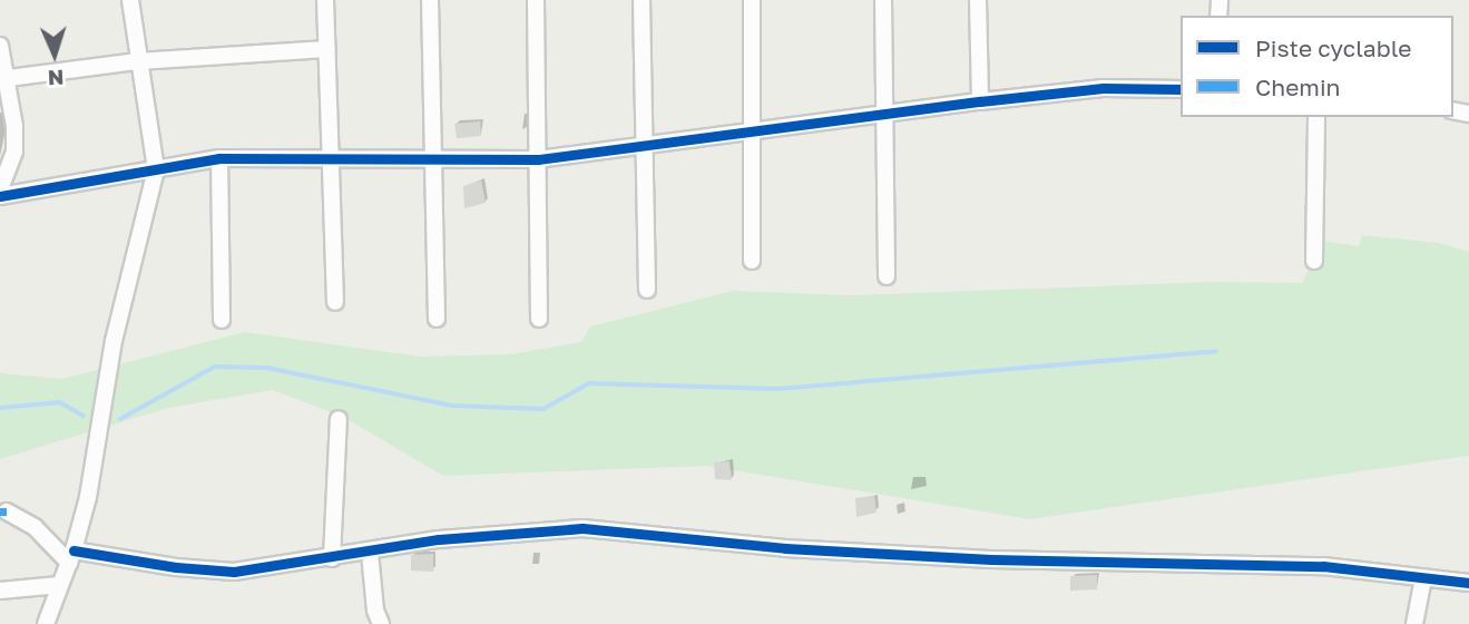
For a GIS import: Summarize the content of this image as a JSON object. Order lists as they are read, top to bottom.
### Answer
{
  "legend": ["Piste cyclable", "Chemin"],
  "north": "bottom"
}
